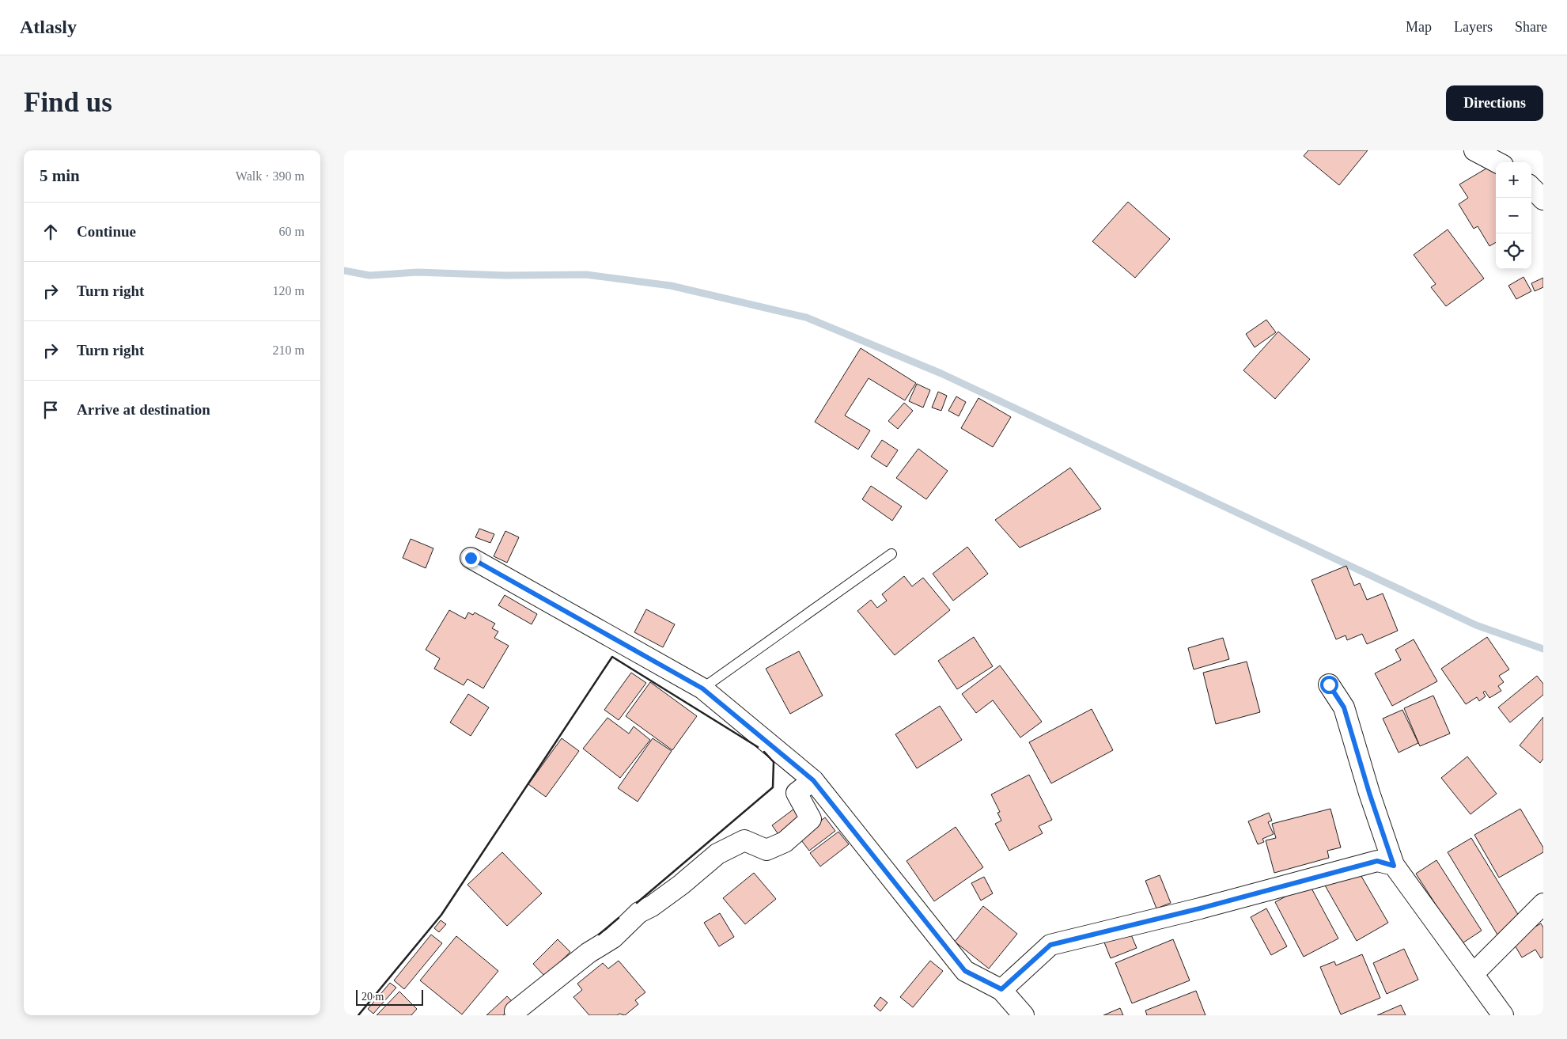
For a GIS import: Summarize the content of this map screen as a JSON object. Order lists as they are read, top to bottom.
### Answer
{
  "scale_bar": "20 m",
  "page": {
    "header": "Atlasly",
    "nav": ["Map", "Layers", "Share"],
    "buttons": "Directions",
    "title": "Find us",
    "heading": ["5 min", "Walk · 390 m"],
    "map_buttons": ["+", "−"],
    "list": [
      ["Continue", "60 m"],
      ["Turn right", "120 m"],
      ["Turn right", "210 m"],
      "Arrive at destination"
    ],
    "scale": "20 m"
  }
}
